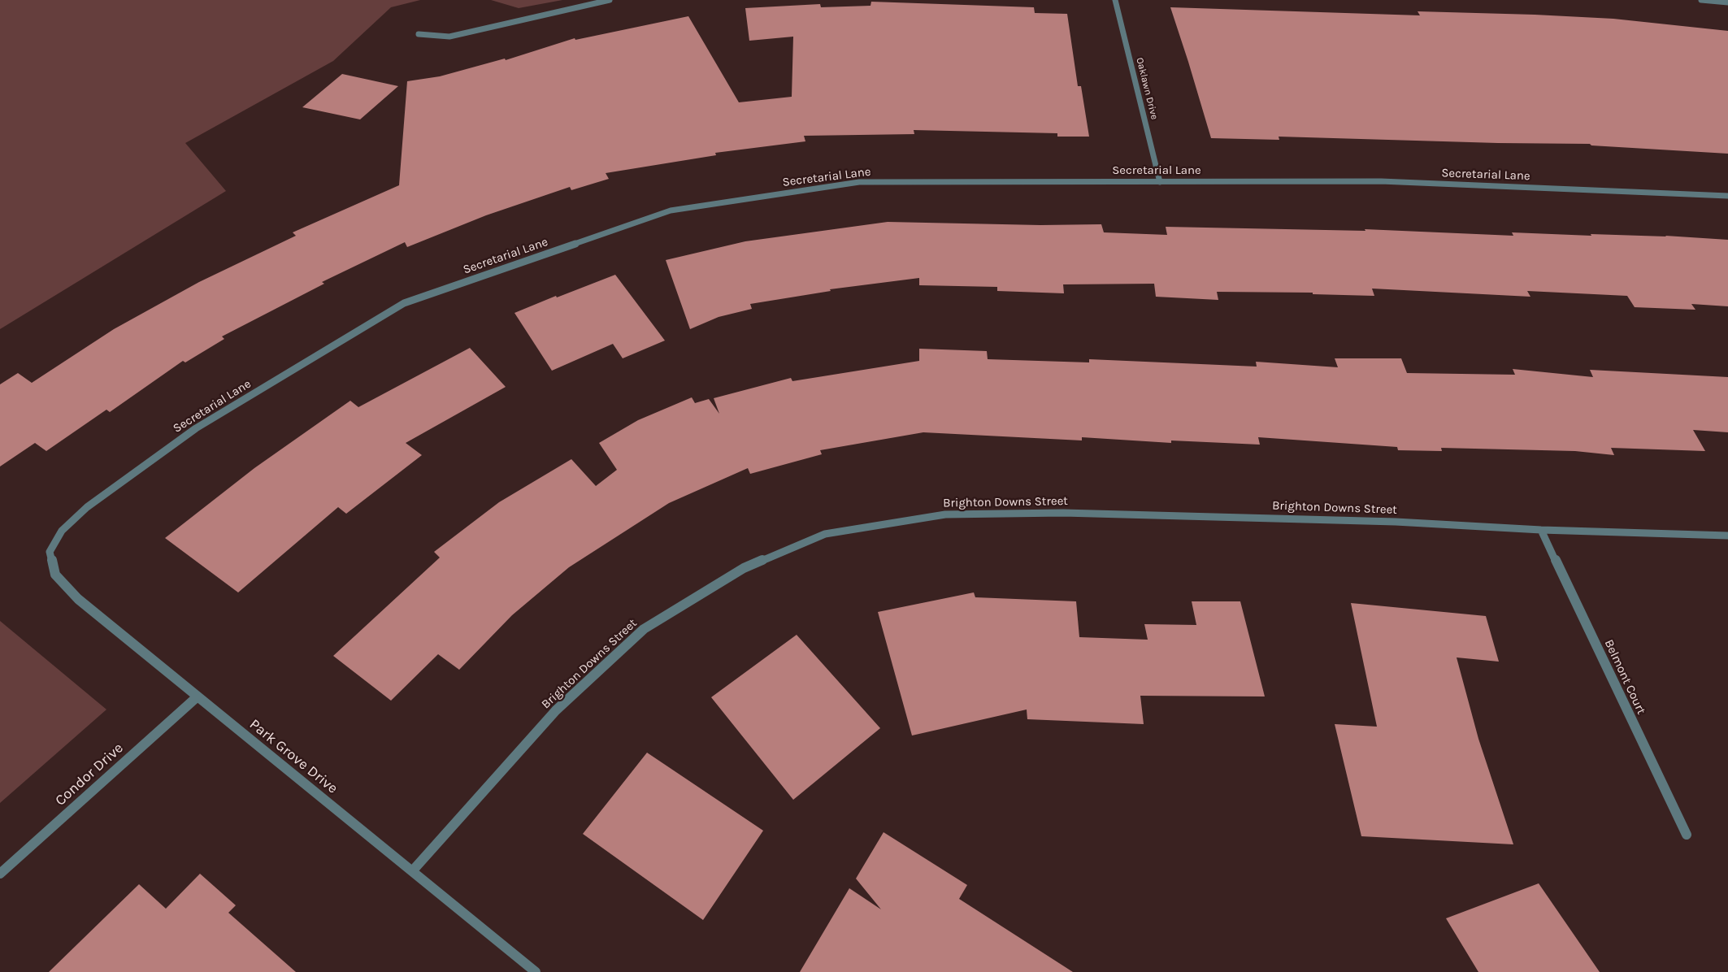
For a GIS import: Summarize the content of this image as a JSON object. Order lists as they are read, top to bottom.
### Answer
{
  "streets": {
    "street": [
      "Oaklawn Drive",
      "Secretarial Lane",
      "Brighton Downs Street",
      "Belmont Court",
      "Park Grove Drive",
      "Condor Drive"
    ]
  },
  "crossings": [
    ["Oaklawn Drive", "Secretarial Lane"],
    ["Secretarial Lane", "Park Grove Drive"],
    ["Brighton Downs Street", "Belmont Court"],
    ["Brighton Downs Street", "Park Grove Drive"],
    ["Park Grove Drive", "Condor Drive"]
  ]
}
